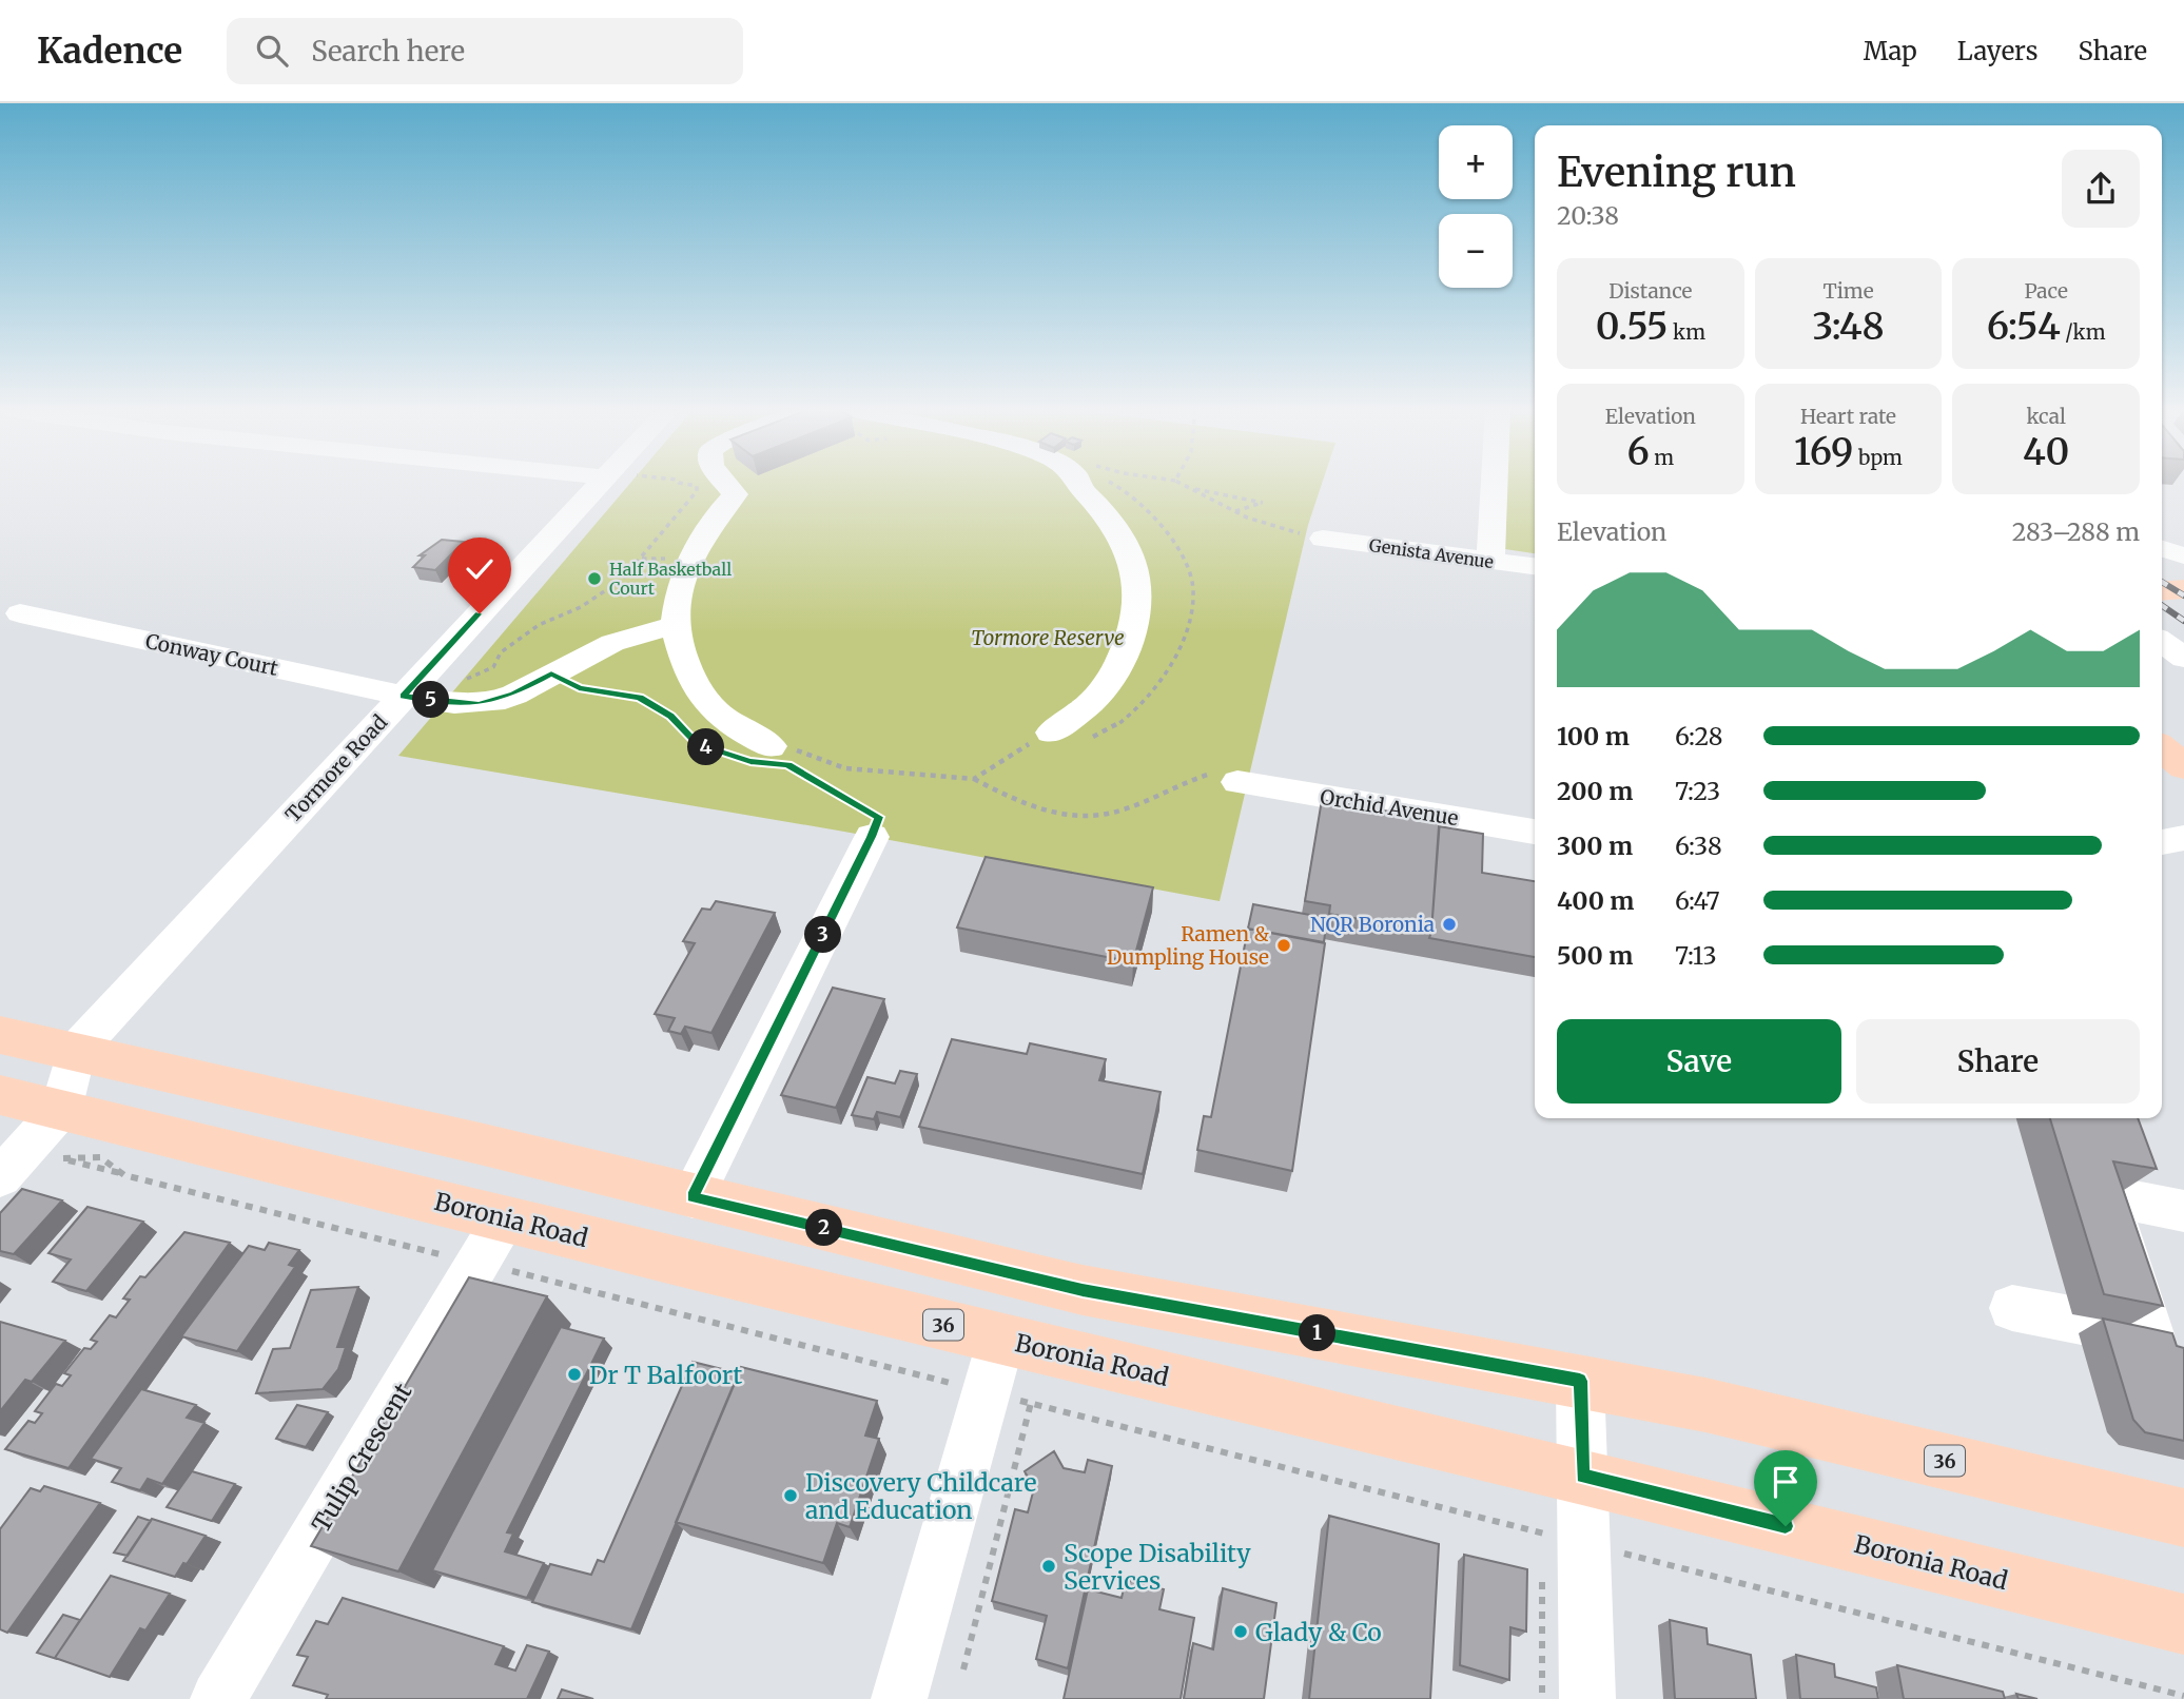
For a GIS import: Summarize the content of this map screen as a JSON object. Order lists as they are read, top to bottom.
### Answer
{
  "streets": {
    "main road": ["Boronia Road", "36"],
    "street": [
      "Genista Avenue",
      "Conway Court",
      "Tormore Road",
      "Orchid Avenue",
      "Tulip Crescent"
    ]
  },
  "crossings": [
    ["Conway Court", "Tormore Road"],
    ["Tormore Road", "Boronia Road"],
    ["Tormore Road", "36"],
    ["Boronia Road", "Tulip Crescent"]
  ],
  "parks": ["Tormore Reserve"],
  "places": [
    "Half Basketball Court",
    "NQR Boronia",
    "Ramen & Dumpling House",
    "Dr T Balfoort",
    "Discovery Childcare and Education",
    "Scope Disability Services",
    "Glady & Co"
  ],
  "page": {
    "header": "Kadence",
    "search": "Search here",
    "nav": ["Map", "Layers", "Share"],
    "map_buttons": ["+", "−"],
    "heading": ["Evening run", "20:38"],
    "stats": [
      ["Distance", "0.55 km"],
      ["Time", "3:48"],
      ["Pace", "6:54 /km"],
      ["Elevation", "6 m"],
      ["Heart rate", "169 bpm"],
      ["kcal", "40"]
    ],
    "chart": ["Elevation", "283–288 m"],
    "pins": [
      "5",
      "4",
      "3",
      "2",
      "1"
    ],
    "list": [
      {
        "name": "100 m",
        "note": "6:28"
      },
      {
        "name": "200 m",
        "note": "7:23"
      },
      {
        "name": "300 m",
        "note": "6:38"
      },
      {
        "name": "400 m",
        "note": "6:47"
      },
      {
        "name": "500 m",
        "note": "7:13"
      }
    ],
    "buttons": ["Save", "Share"]
  }
}
